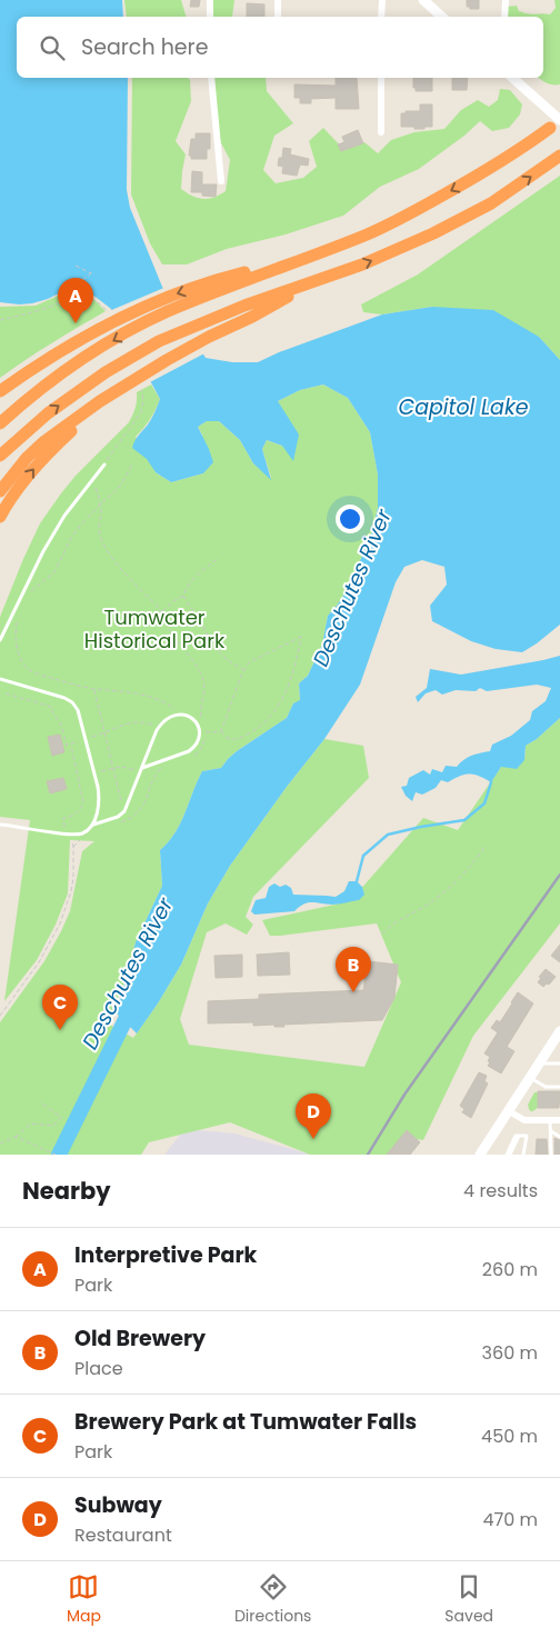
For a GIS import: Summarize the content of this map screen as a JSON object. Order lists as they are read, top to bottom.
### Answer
{
  "water": ["Capitol Lake", "Deschutes River"],
  "parks": ["Tumwater Historical Park"],
  "page": {
    "search": "Search here",
    "pins": [
      "A",
      "B",
      "C",
      "D"
    ],
    "heading": ["Nearby", "4 results"],
    "list": [
      {
        "mark": "A",
        "name": "Interpretive Park",
        "note": "Park",
        "value": "260 m"
      },
      {
        "mark": "B",
        "name": "Old Brewery",
        "note": "Place",
        "value": "360 m"
      },
      {
        "mark": "C",
        "name": "Brewery Park at Tumwater Falls",
        "note": "Park",
        "value": "450 m"
      },
      {
        "mark": "D",
        "name": "Subway",
        "note": "Restaurant",
        "value": "470 m"
      }
    ],
    "nav": ["Map", "Directions", "Saved"]
  }
}
